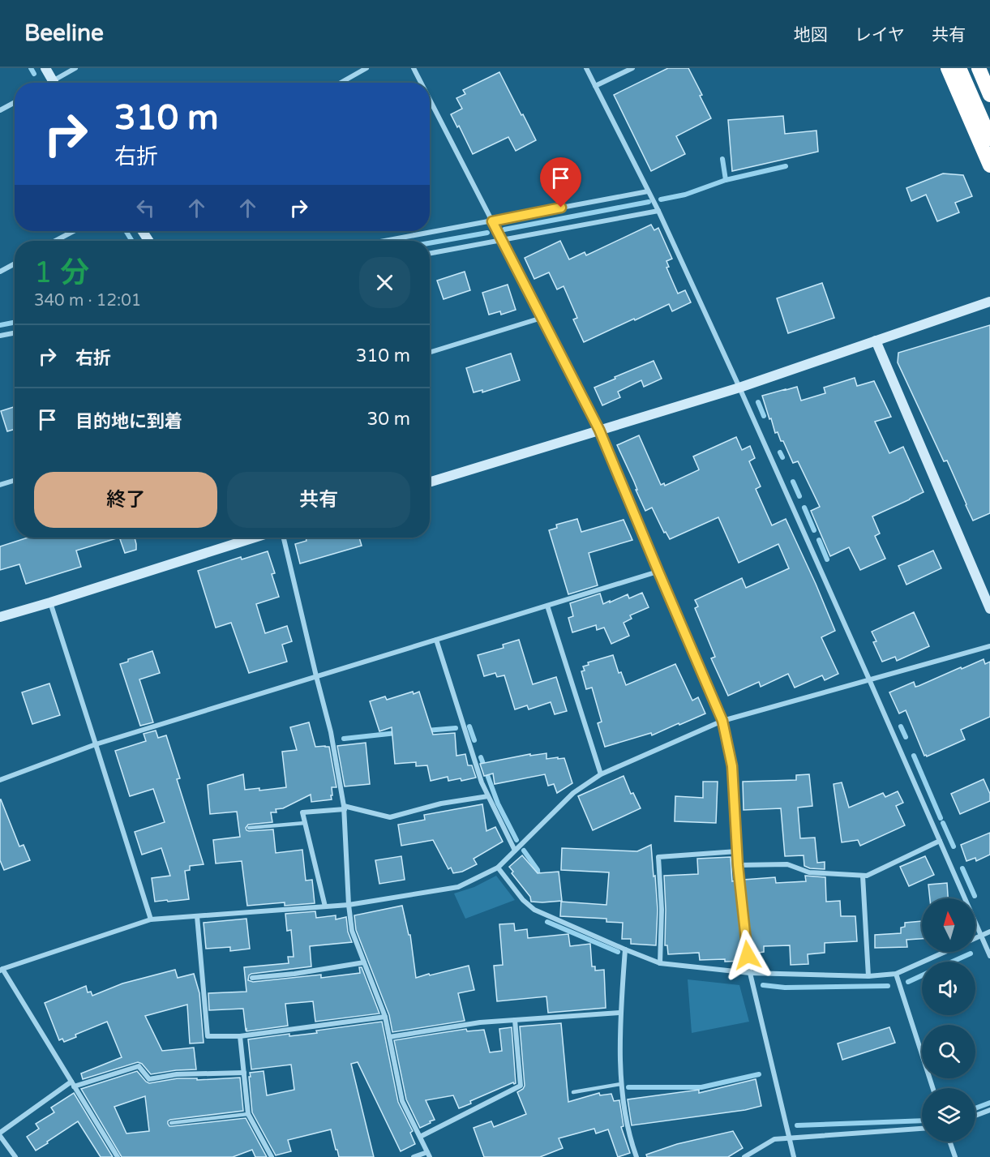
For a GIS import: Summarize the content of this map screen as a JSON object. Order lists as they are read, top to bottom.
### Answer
{
  "north": "top",
  "page": {
    "header": "Beeline",
    "nav": ["地図", "レイヤ", "共有"],
    "turn": ["310 m", "右折"],
    "heading": ["1 分", "340 m · 12:01"],
    "list": [
      {
        "name": "右折",
        "value": "310 m"
      },
      {
        "name": "目的地に到着",
        "value": "30 m"
      }
    ],
    "buttons": ["終了", "共有"]
  }
}
